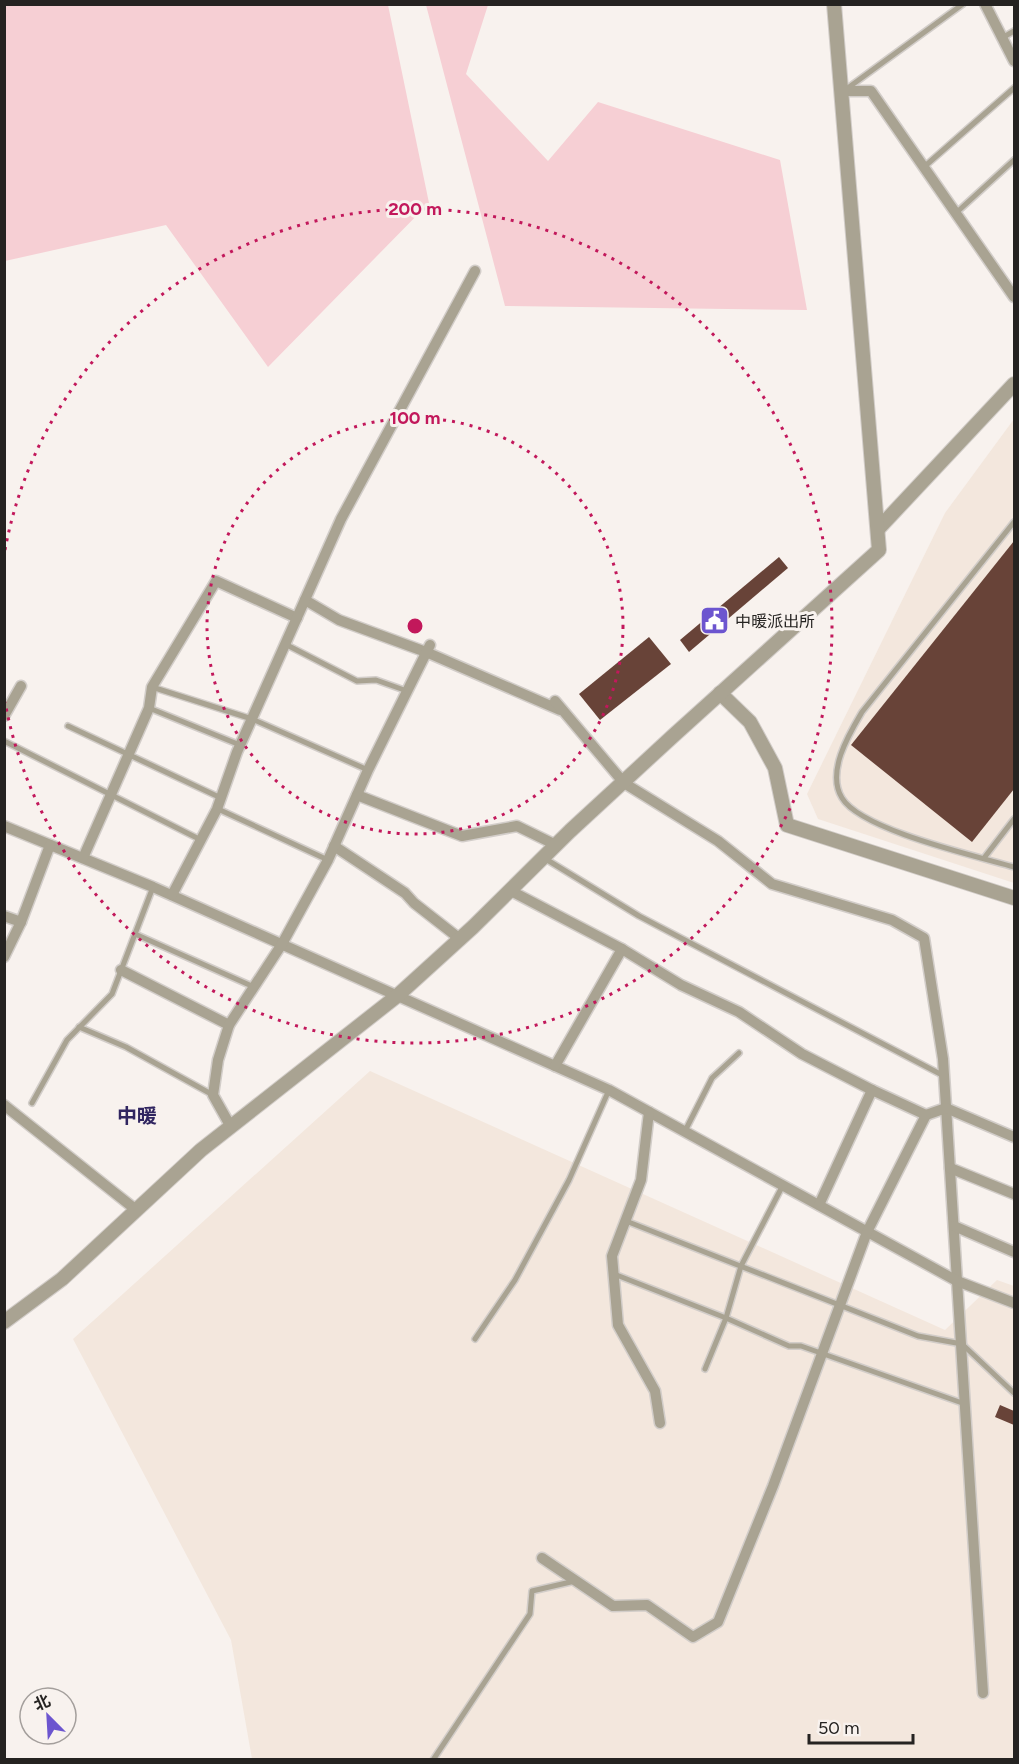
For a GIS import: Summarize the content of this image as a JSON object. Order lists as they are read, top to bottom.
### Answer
{
  "districts": ["中暖"],
  "places": {
    "public building": ["中暖派出所"]
  },
  "scale_bar": "50 m",
  "north": "top left",
  "rings": ["200 m", "100 m"]
}
